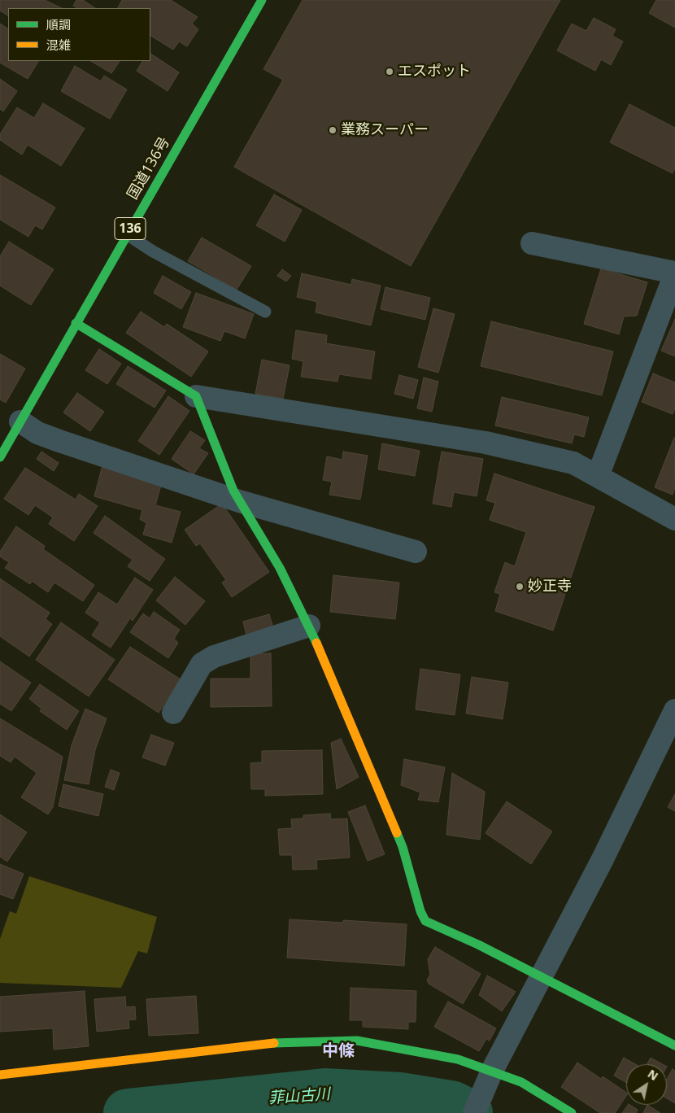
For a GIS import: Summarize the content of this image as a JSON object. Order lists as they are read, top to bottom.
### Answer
{
  "streets": {
    "main road": ["国道136号", "136"]
  },
  "districts": ["中條"],
  "water": ["菲山古川"],
  "places": ["エスポット", "業務スーパー", "妙正寺"],
  "legend": ["順調", "混雑"],
  "north": "top right"
}
